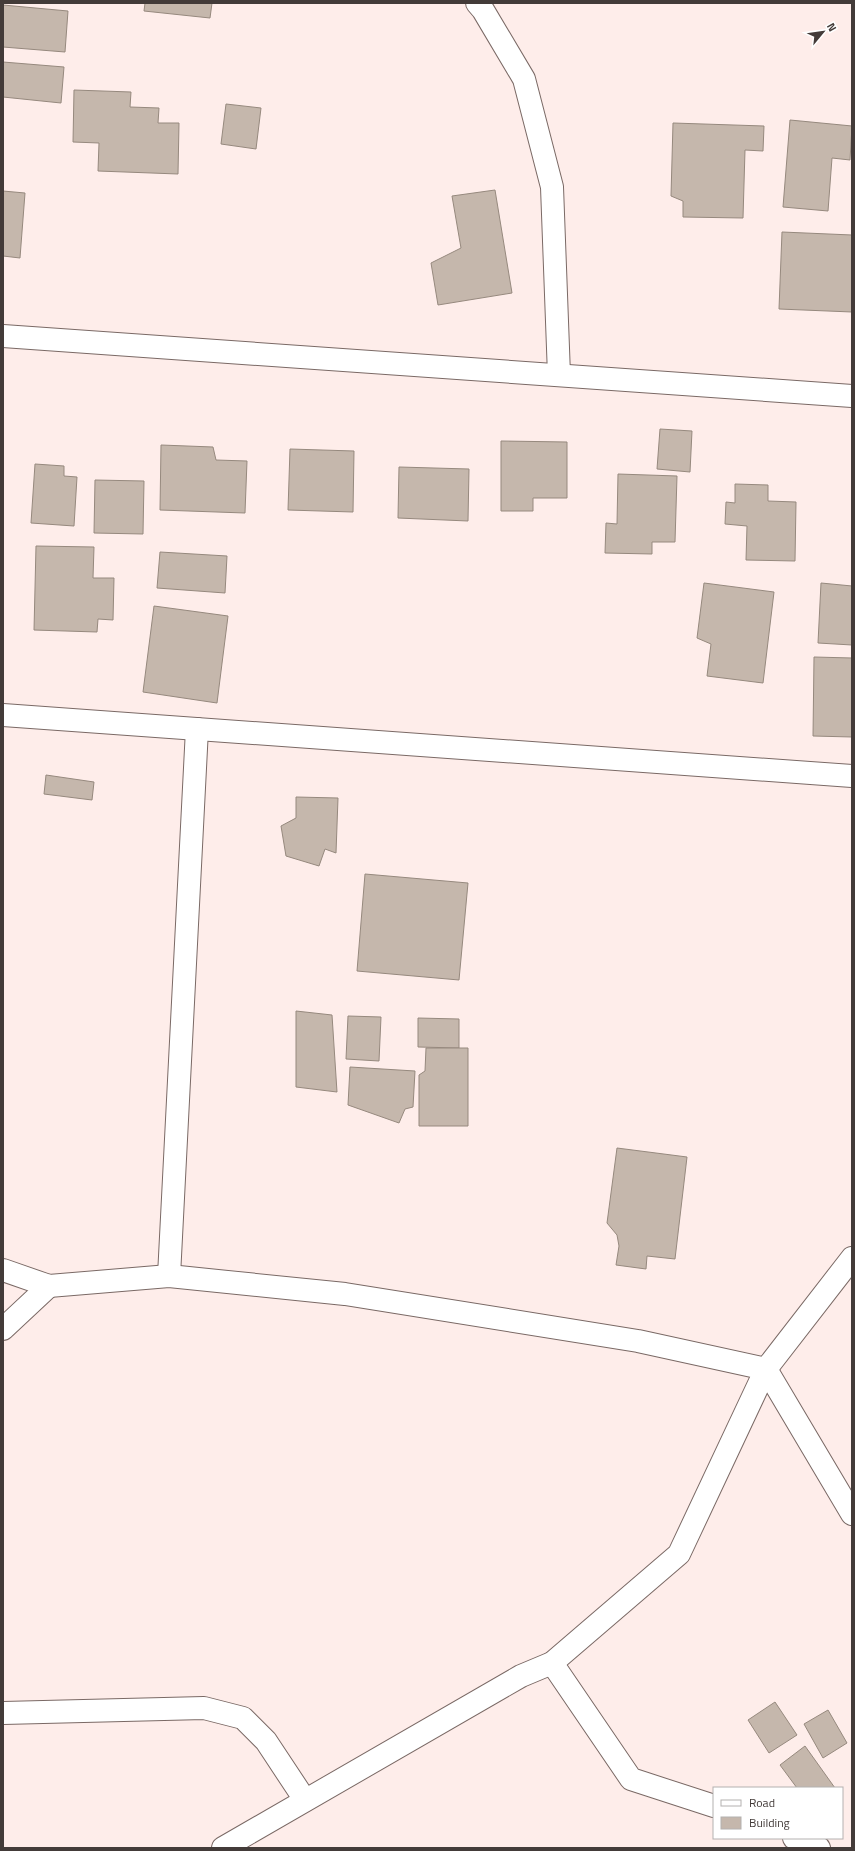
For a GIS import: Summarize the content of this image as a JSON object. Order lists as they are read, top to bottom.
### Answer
{
  "legend": ["Road", "Building"],
  "north": "top right"
}
